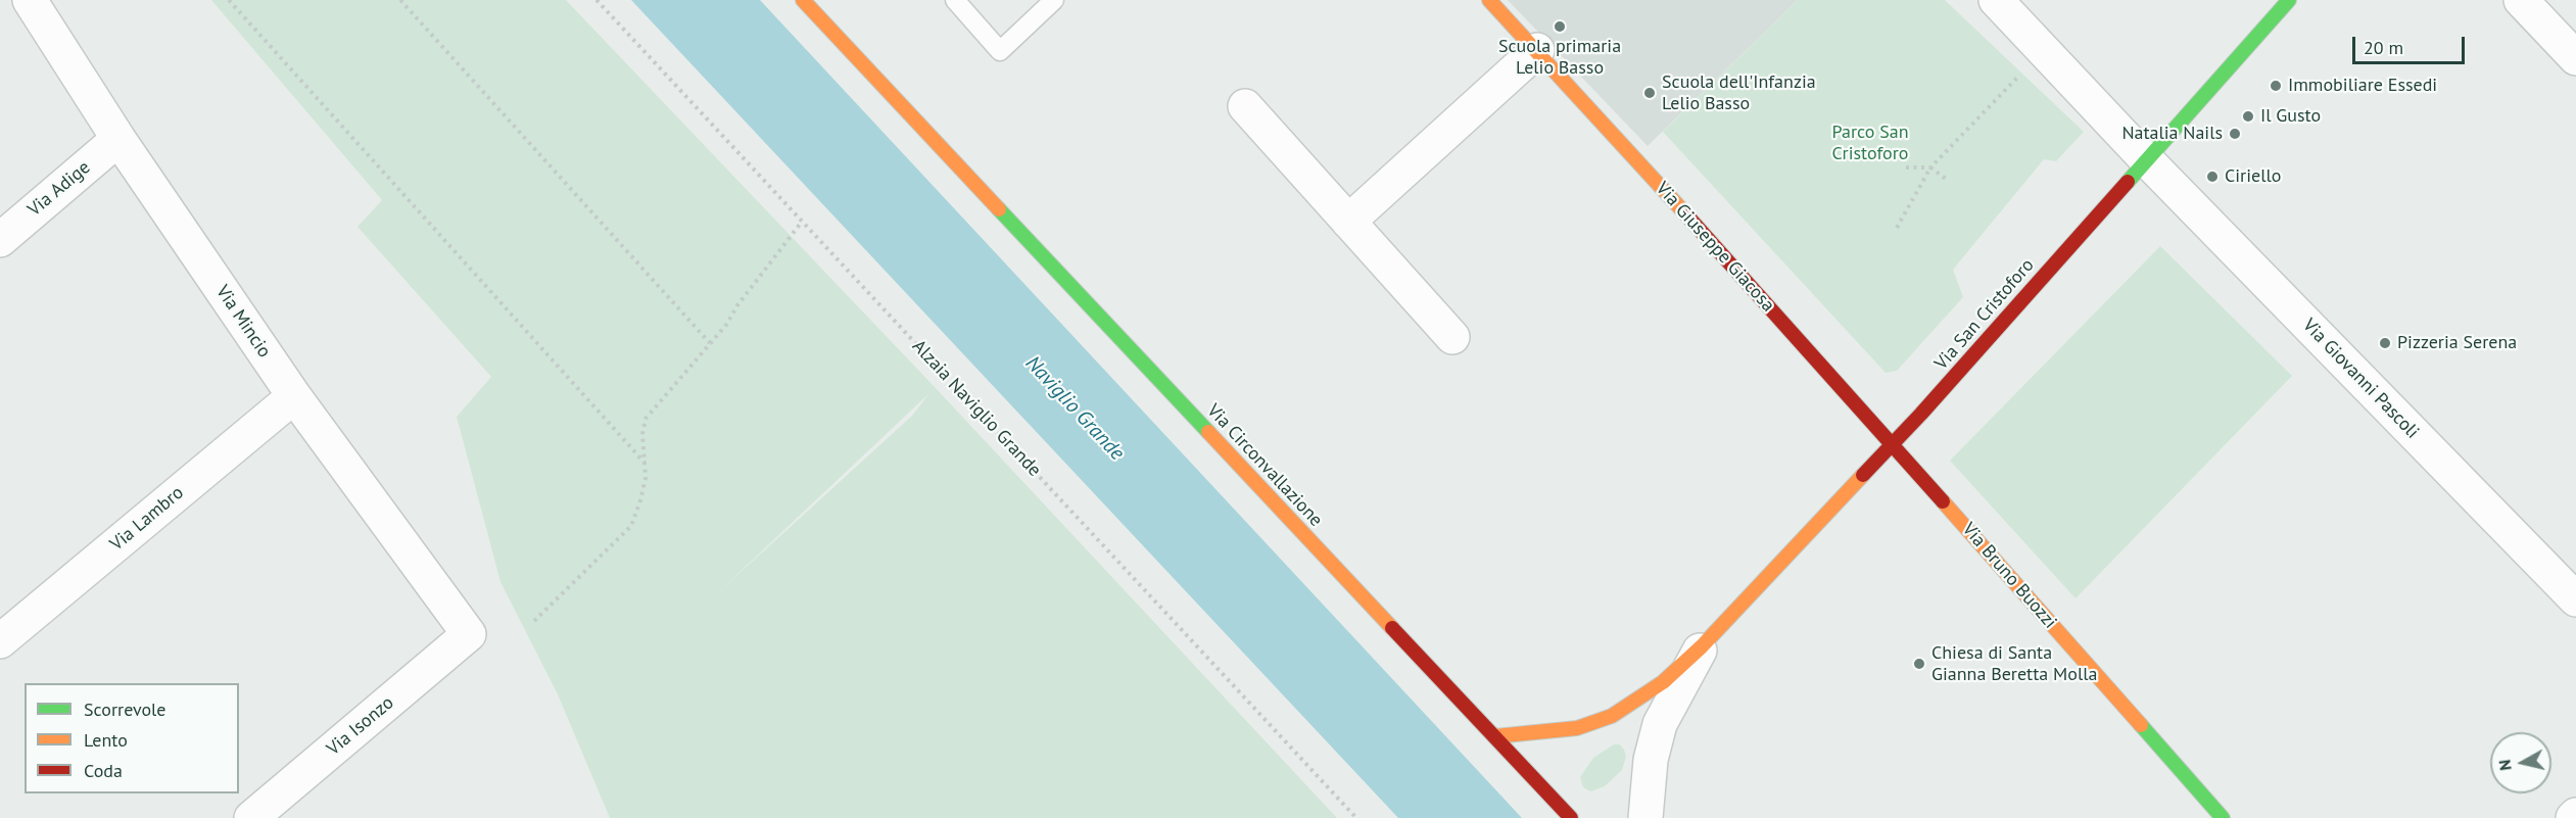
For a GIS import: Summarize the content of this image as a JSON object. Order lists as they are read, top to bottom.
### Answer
{
  "streets": {
    "street": [
      "Via Adige",
      "Via Giuseppe Giacosa",
      "Via San Cristoforo",
      "Via Mincio",
      "Via Giovanni Pascoli",
      "Via Circonvallazione",
      "Via Lambro",
      "Via Bruno Buozzi",
      "Via Isonzo"
    ],
    "path": ["Alzaia Naviglio Grande"]
  },
  "crossings": [
    ["Via Adige", "Via Mincio"],
    ["Via Giuseppe Giacosa", "Via San Cristoforo"],
    ["Via Giuseppe Giacosa", "Via Bruno Buozzi"],
    ["Via San Cristoforo", "Via Giovanni Pascoli"],
    ["Via San Cristoforo", "Via Circonvallazione"],
    ["Via San Cristoforo", "Via Bruno Buozzi"],
    ["Via Mincio", "Via Lambro"],
    ["Via Mincio", "Via Isonzo"]
  ],
  "water": ["Naviglio Grande"],
  "parks": ["Parco San Cristoforo"],
  "places": [
    "Scuola primaria Lelio Basso",
    "Immobiliare Essedi",
    "Scuola dell'Infanzia Lelio Basso",
    "Il Gusto",
    "Natalia Nails",
    "Ciriello",
    "Pizzeria Serena",
    "Chiesa di Santa Gianna Beretta Molla"
  ],
  "legend": ["Scorrevole", "Lento", "Coda"],
  "scale_bar": "20 m",
  "north": "left"
}
